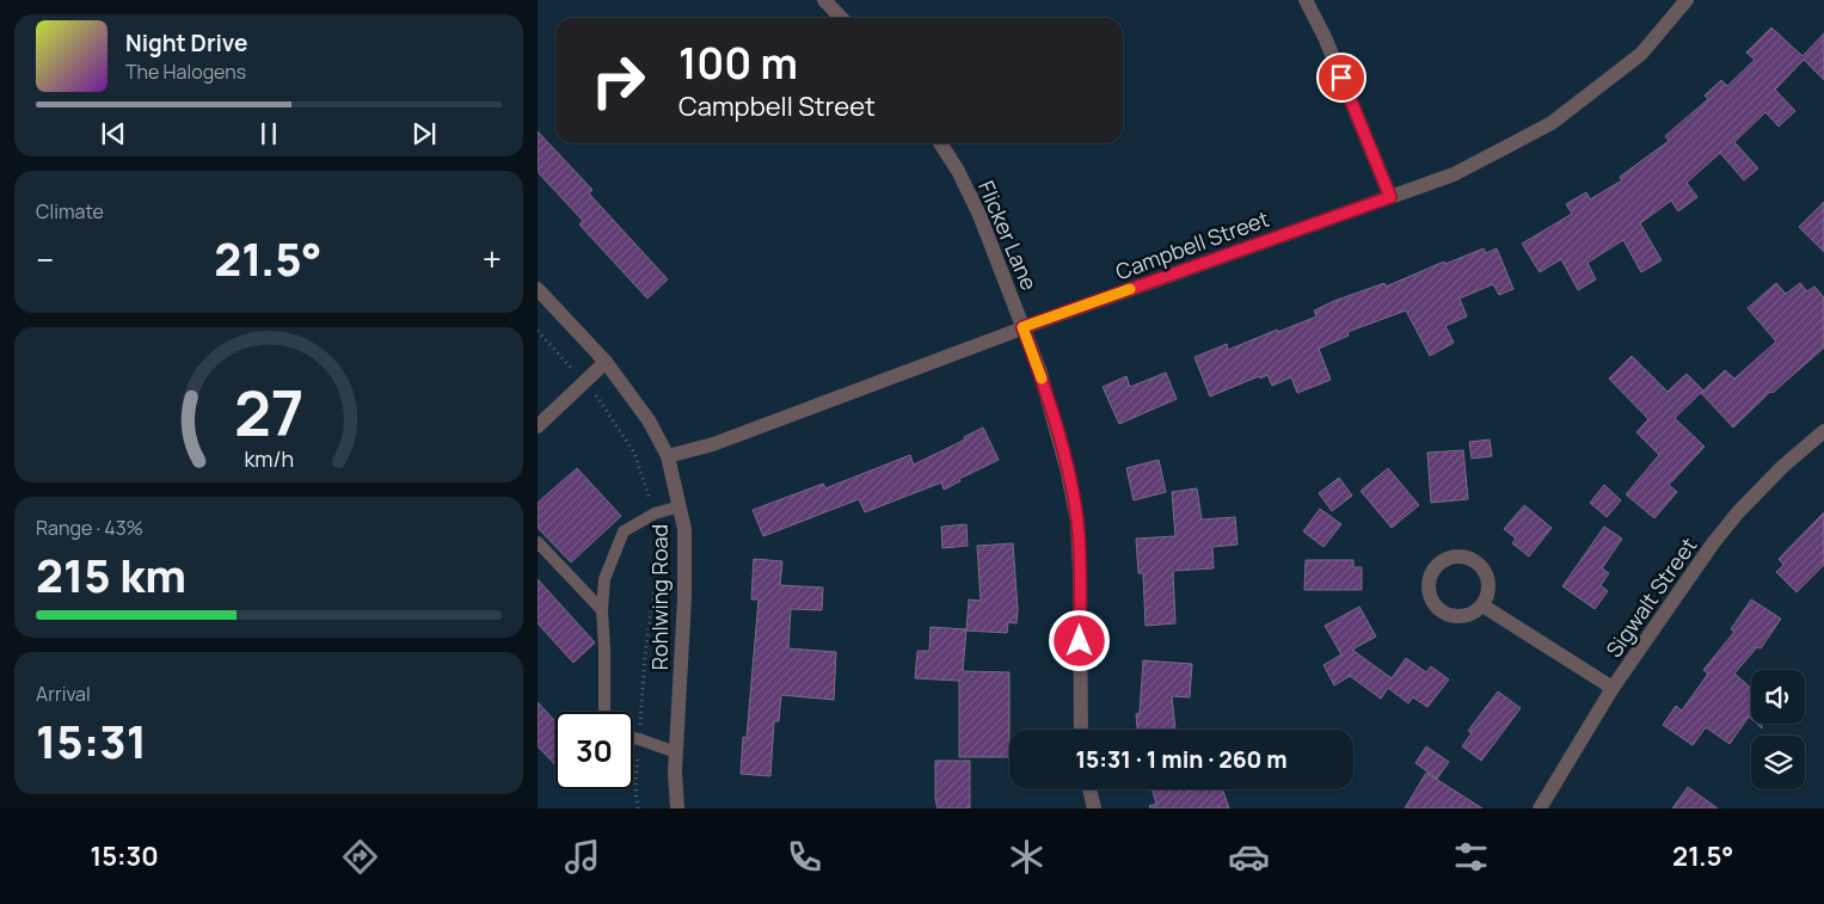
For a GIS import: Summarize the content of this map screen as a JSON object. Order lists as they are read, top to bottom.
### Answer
{
  "streets": {
    "street": [
      "Flicker Lane",
      "Campbell Street",
      "Rohlwing Road",
      "Sigwalt Street"
    ]
  },
  "crossings": [
    ["Flicker Lane", "Campbell Street"],
    ["Campbell Street", "Rohlwing Road"]
  ],
  "page": {
    "turn": ["100 m", "Campbell Street"],
    "song": ["Night Drive", "The Halogens"],
    "tile": [
      "Climate",
      ["Range · 43%", "215 km"],
      ["Arrival", "15:31"]
    ],
    "heat": ["−", "21.5°", "+"],
    "limit": "30",
    "trip": "15:31 · 1 min · 260 m",
    "tabs": ["15:30", "21.5°"],
    "gauge": ["27", "km/h"]
  }
}
